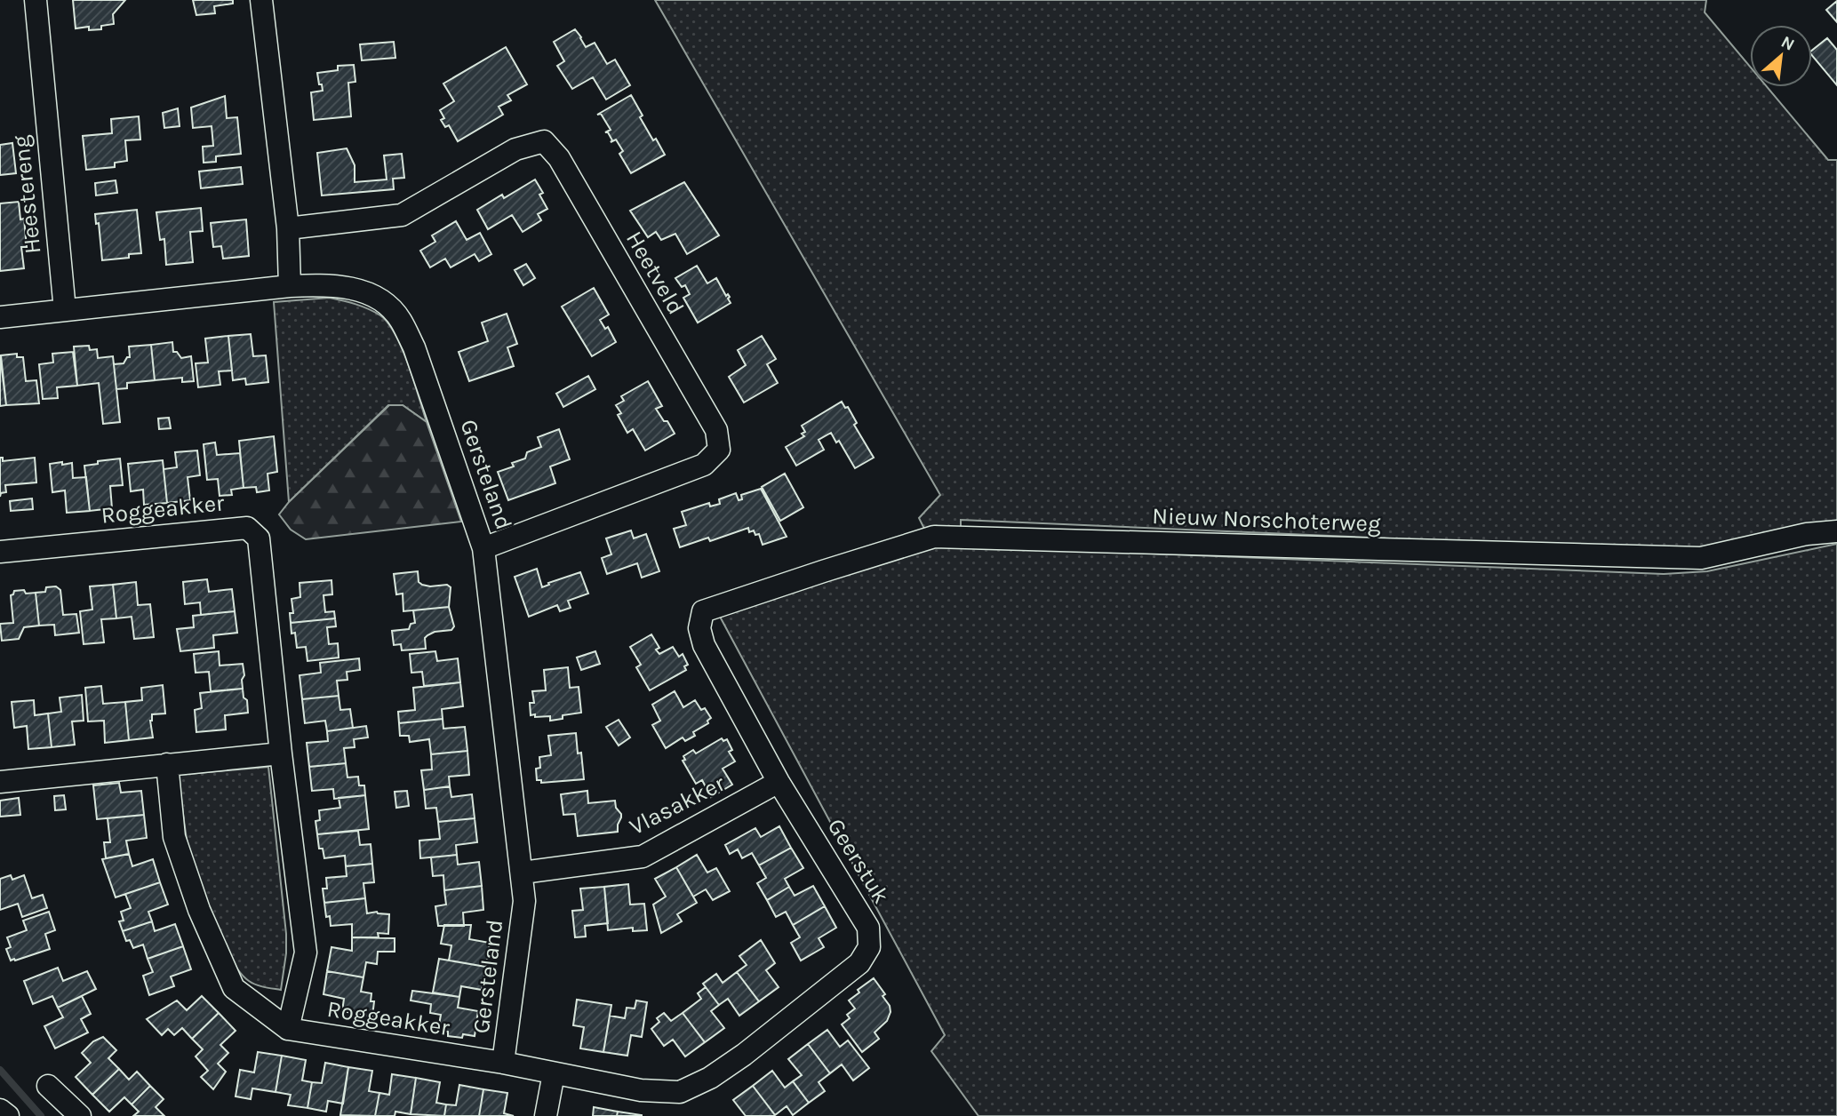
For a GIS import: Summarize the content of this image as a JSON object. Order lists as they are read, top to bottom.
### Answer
{
  "streets": {
    "street": [
      "Heestereng",
      "Heetveld",
      "Gersteland",
      "Roggeakker",
      "Nieuw Norschoterweg",
      "Vlasakker",
      "Geerstuk"
    ]
  },
  "crossings": [
    ["Heestereng", "Gersteland"],
    ["Heetveld", "Gersteland"],
    ["Gersteland", "Roggeakker"],
    ["Gersteland", "Vlasakker"],
    ["Roggeakker", "Geerstuk"],
    ["Nieuw Norschoterweg", "Geerstuk"],
    ["Vlasakker", "Geerstuk"]
  ],
  "north": "top right"
}
